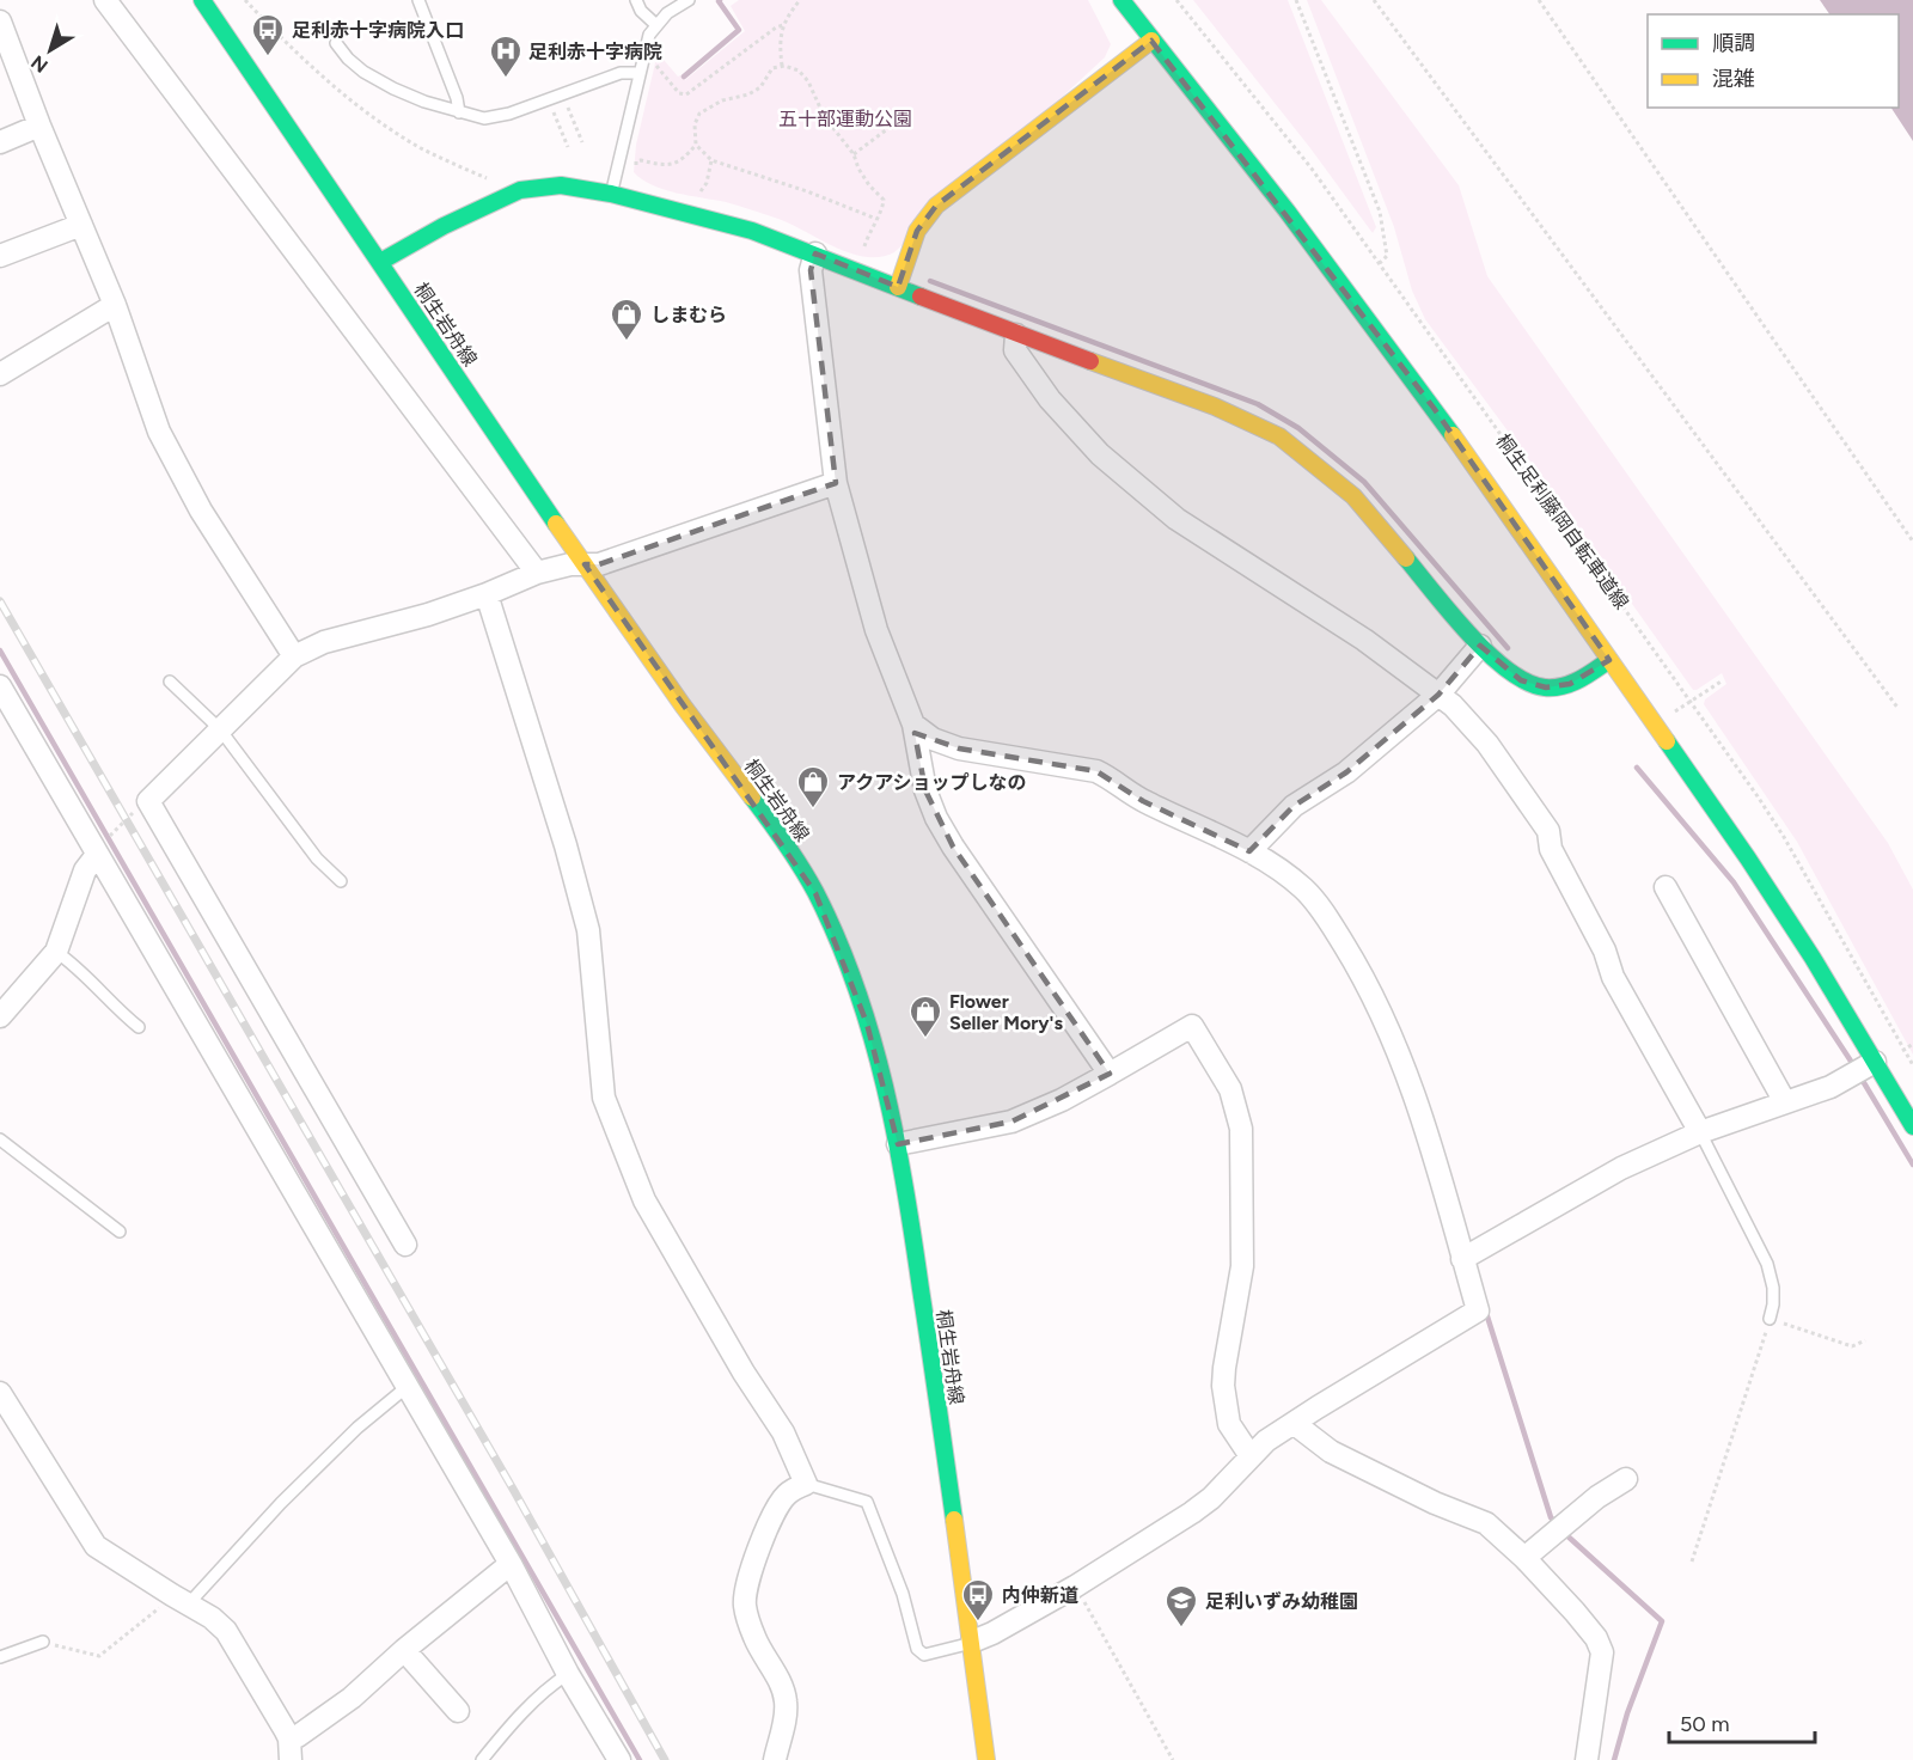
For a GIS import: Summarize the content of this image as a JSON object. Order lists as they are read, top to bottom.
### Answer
{
  "streets": {
    "street": ["桐生岩舟線"],
    "path": ["桐生足利藤岡自転車道線"]
  },
  "parks": ["五十部運動公園"],
  "places": {
    "bus stop": ["足利赤十字病院入口", "内仲新道"],
    "hospital": ["足利赤十字病院"],
    "shop": ["しまむら", "アクアショップしなの", "Flower Seller Mory's"],
    "school or university": ["足利いずみ幼稚園"]
  },
  "legend": ["順調", "混雑"],
  "scale_bar": "50 m",
  "north": "bottom left"
}
